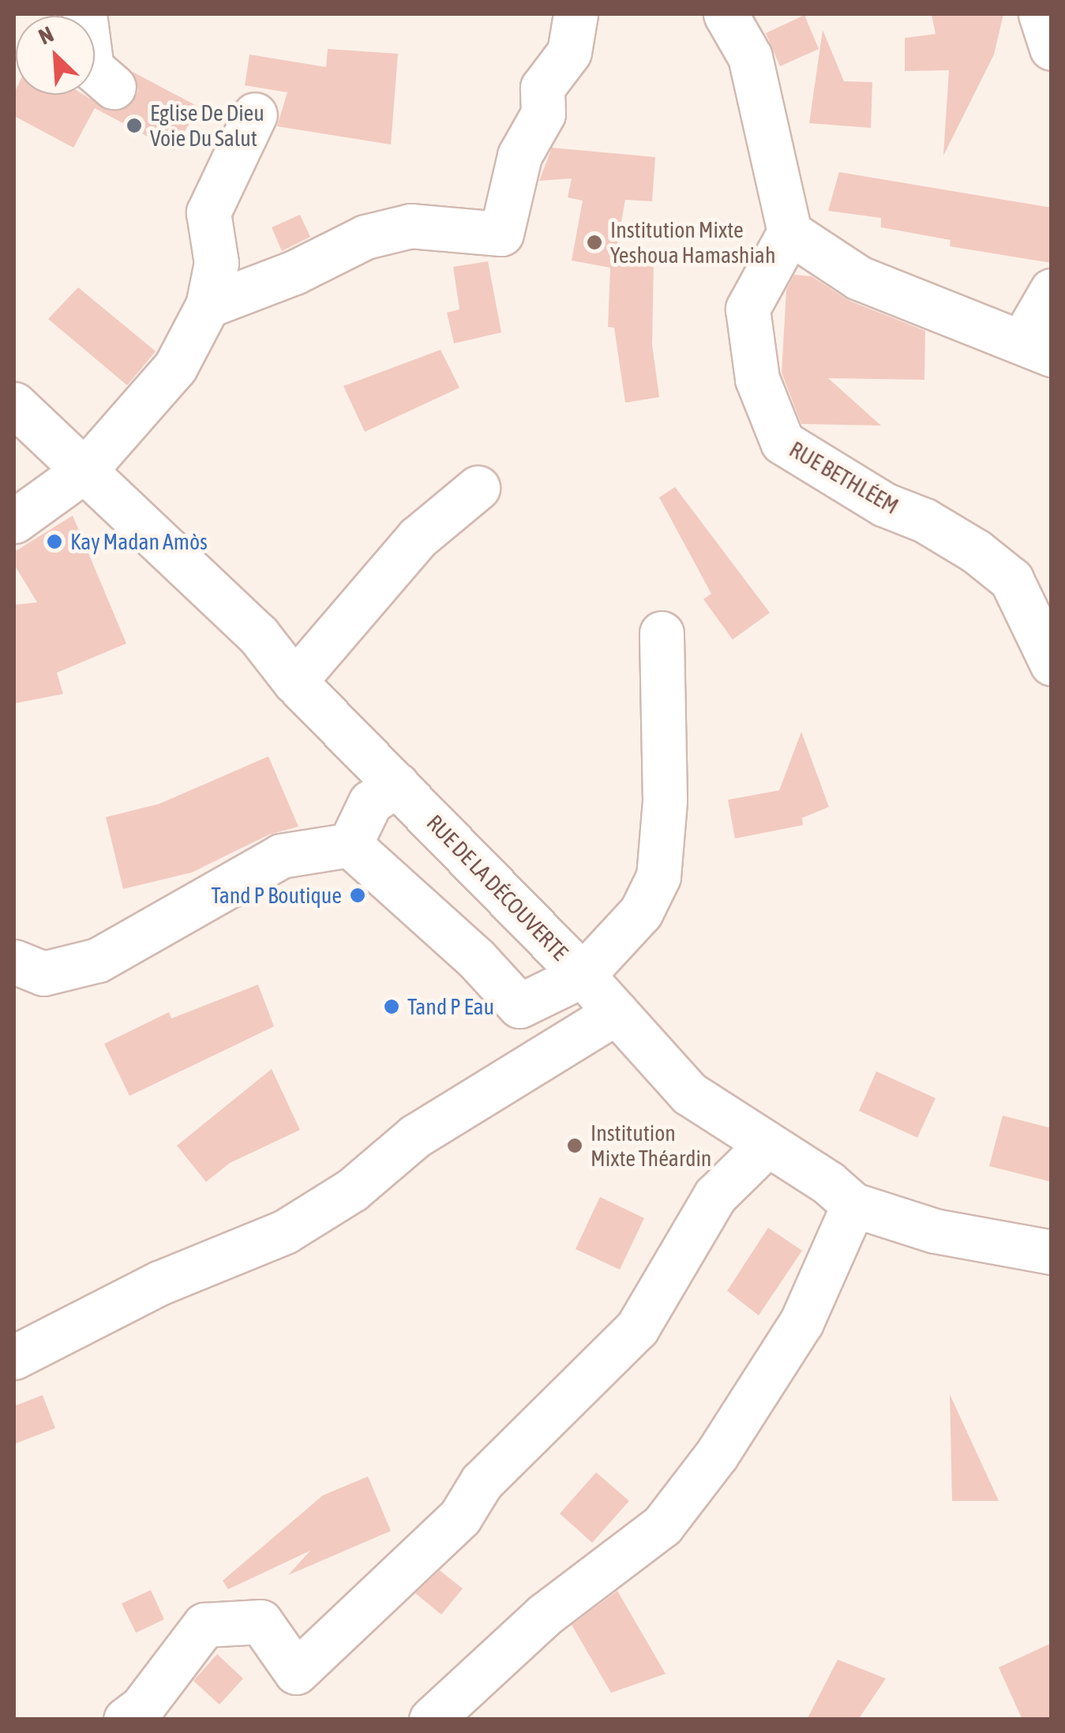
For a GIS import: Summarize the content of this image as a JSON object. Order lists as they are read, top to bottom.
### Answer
{
  "streets": {
    "street": ["RUE BETHLÉEM", "RUE DE LA DÉCOUVERTE"]
  },
  "places": [
    "Eglise De Dieu Voie Du Salut",
    "Institution Mixte Yeshoua Hamashiah",
    "Kay Madan Amòs",
    "Tand P Boutique",
    "Tand P Eau",
    "Institution Mixte Théardin"
  ],
  "north": "top left"
}
